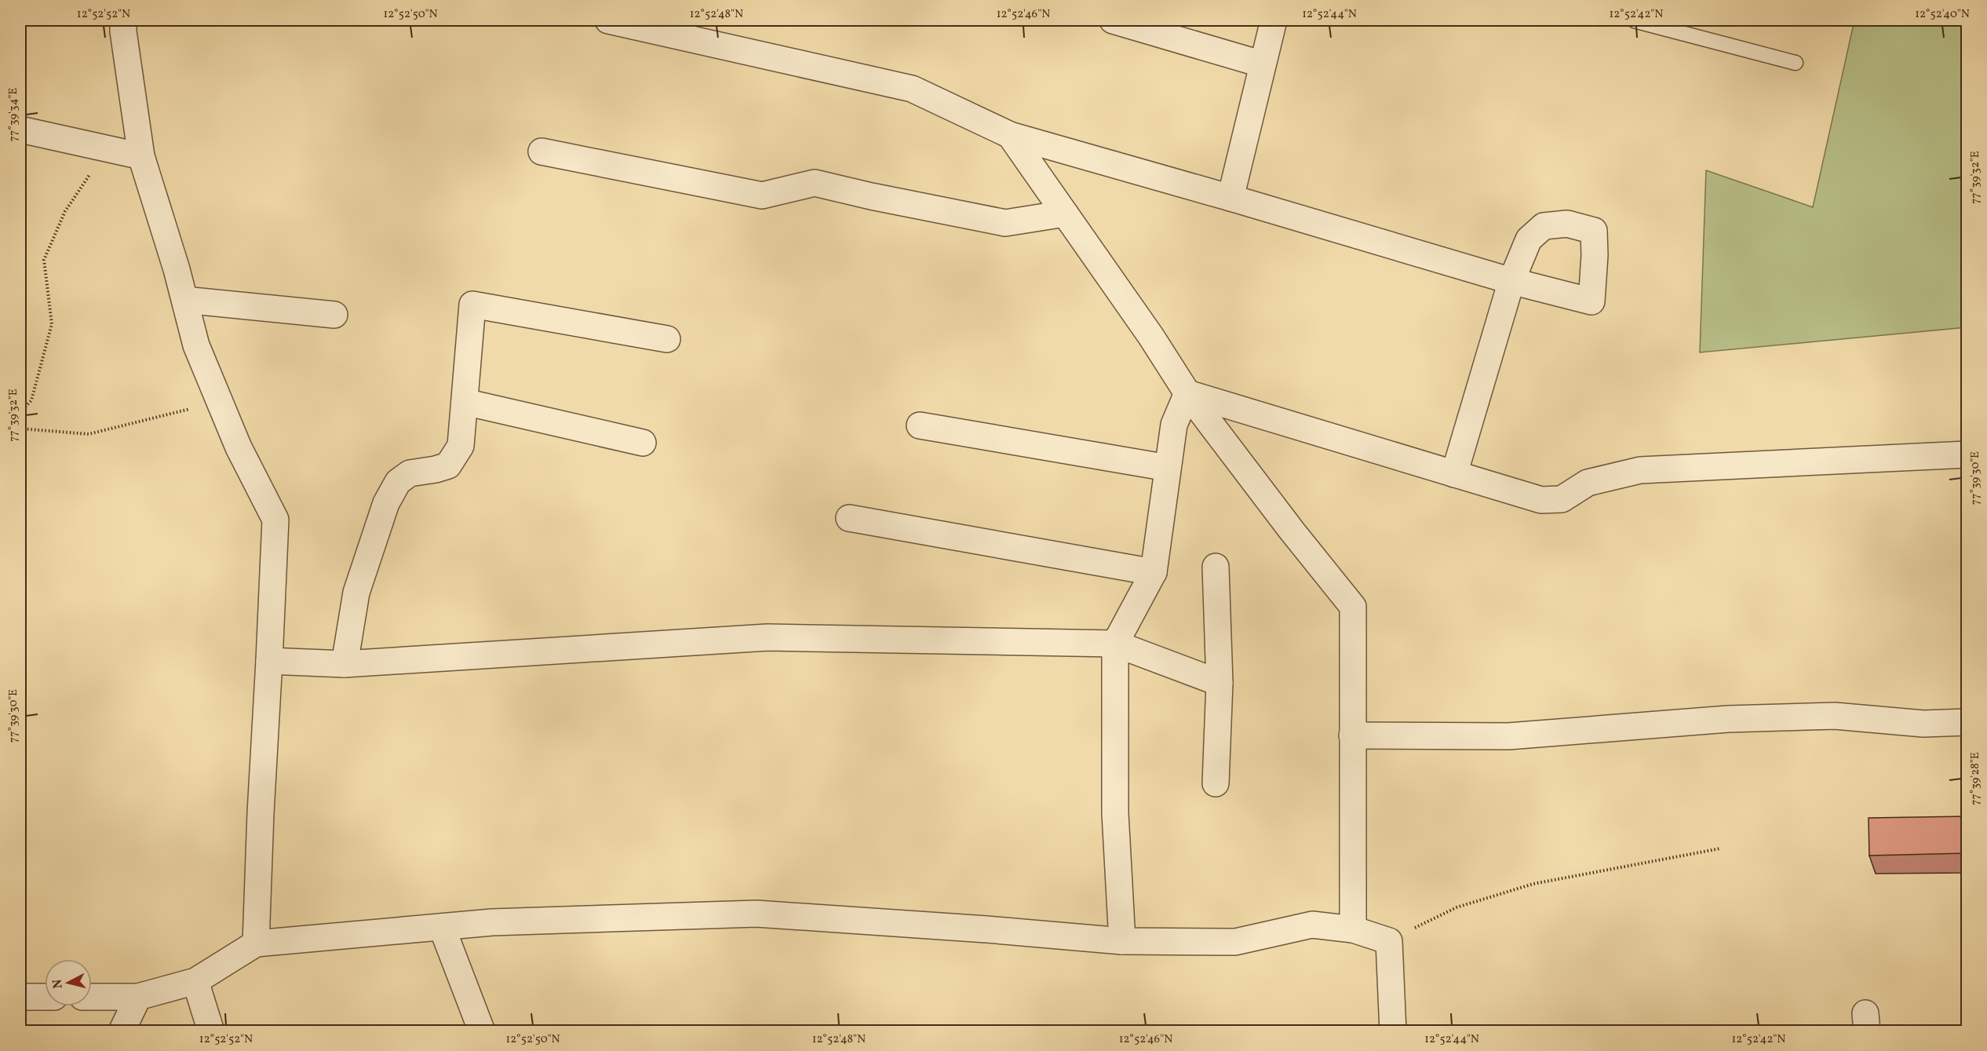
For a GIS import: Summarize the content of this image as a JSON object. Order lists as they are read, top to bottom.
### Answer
{
  "north": "left",
  "coordinates": [
    "12°52'52\"N",
    "12°52'50\"N",
    "12°52'48\"N",
    "12°52'46\"N",
    "12°52'44\"N",
    "12°52'42\"N",
    "12°52'40\"N",
    "77°39'34\"E",
    "77°39'32\"E",
    "77°39'30\"E",
    "77°39'28\"E"
  ]
}
